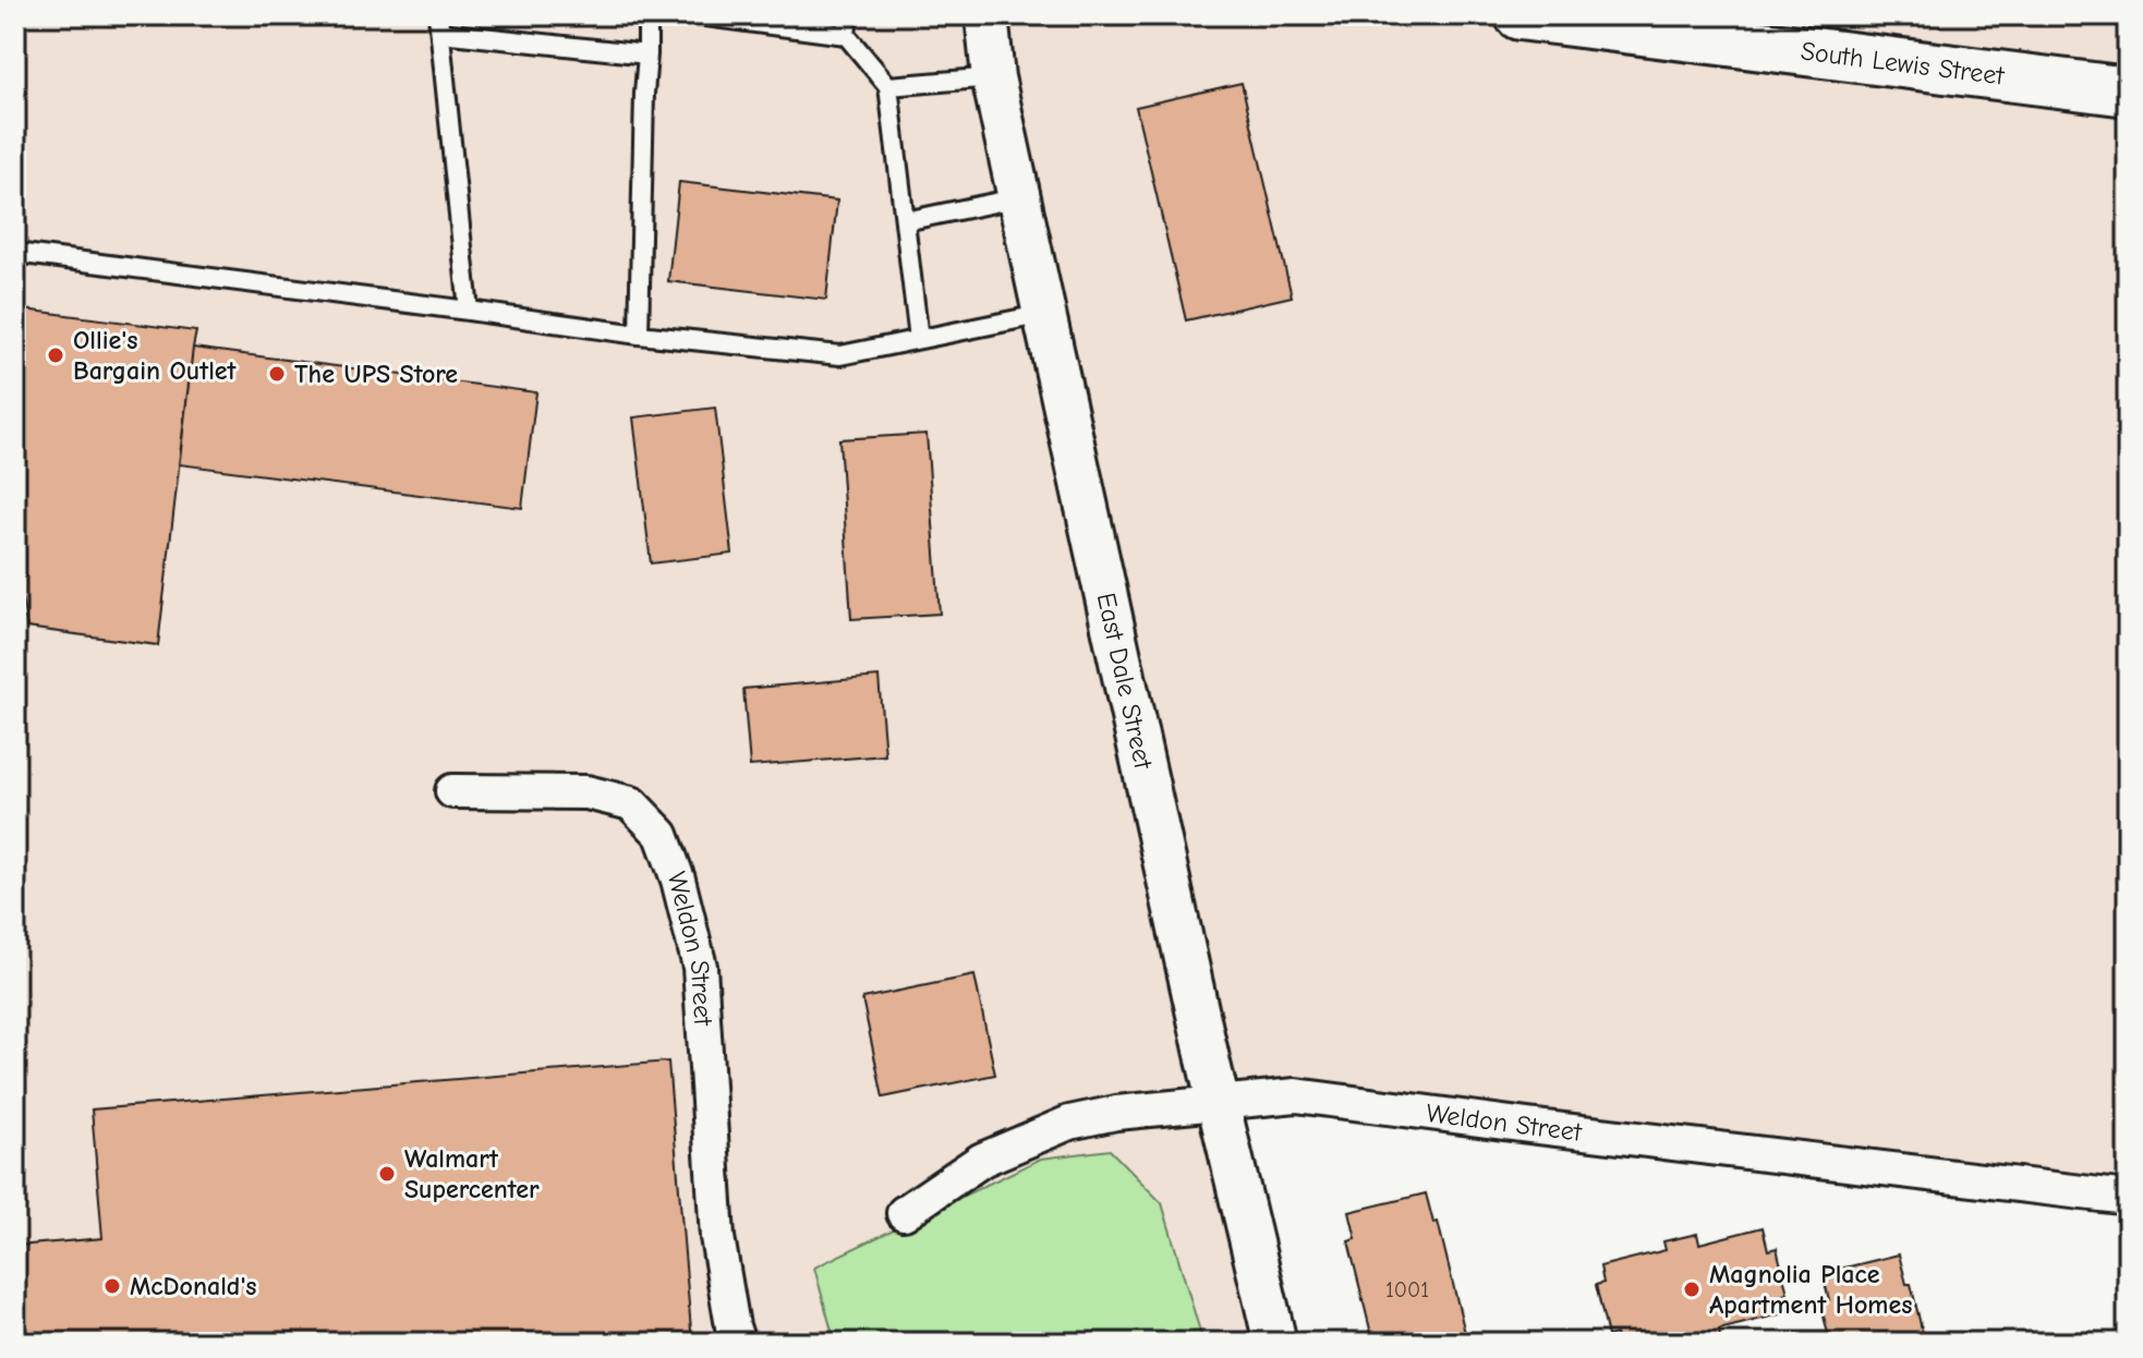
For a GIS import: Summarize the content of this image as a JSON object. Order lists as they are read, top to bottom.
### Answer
{
  "streets": {
    "main road": ["South Lewis Street"],
    "street": ["East Dale Street", "Weldon Street"]
  },
  "crossings": [
    ["East Dale Street", "Weldon Street"]
  ],
  "places": [
    "Ollie's Bargain Outlet",
    "The UPS Store",
    "Walmart Supercenter",
    "McDonald's",
    "Magnolia Place Apartment Homes"
  ],
  "house_numbers": ["1001"]
}
